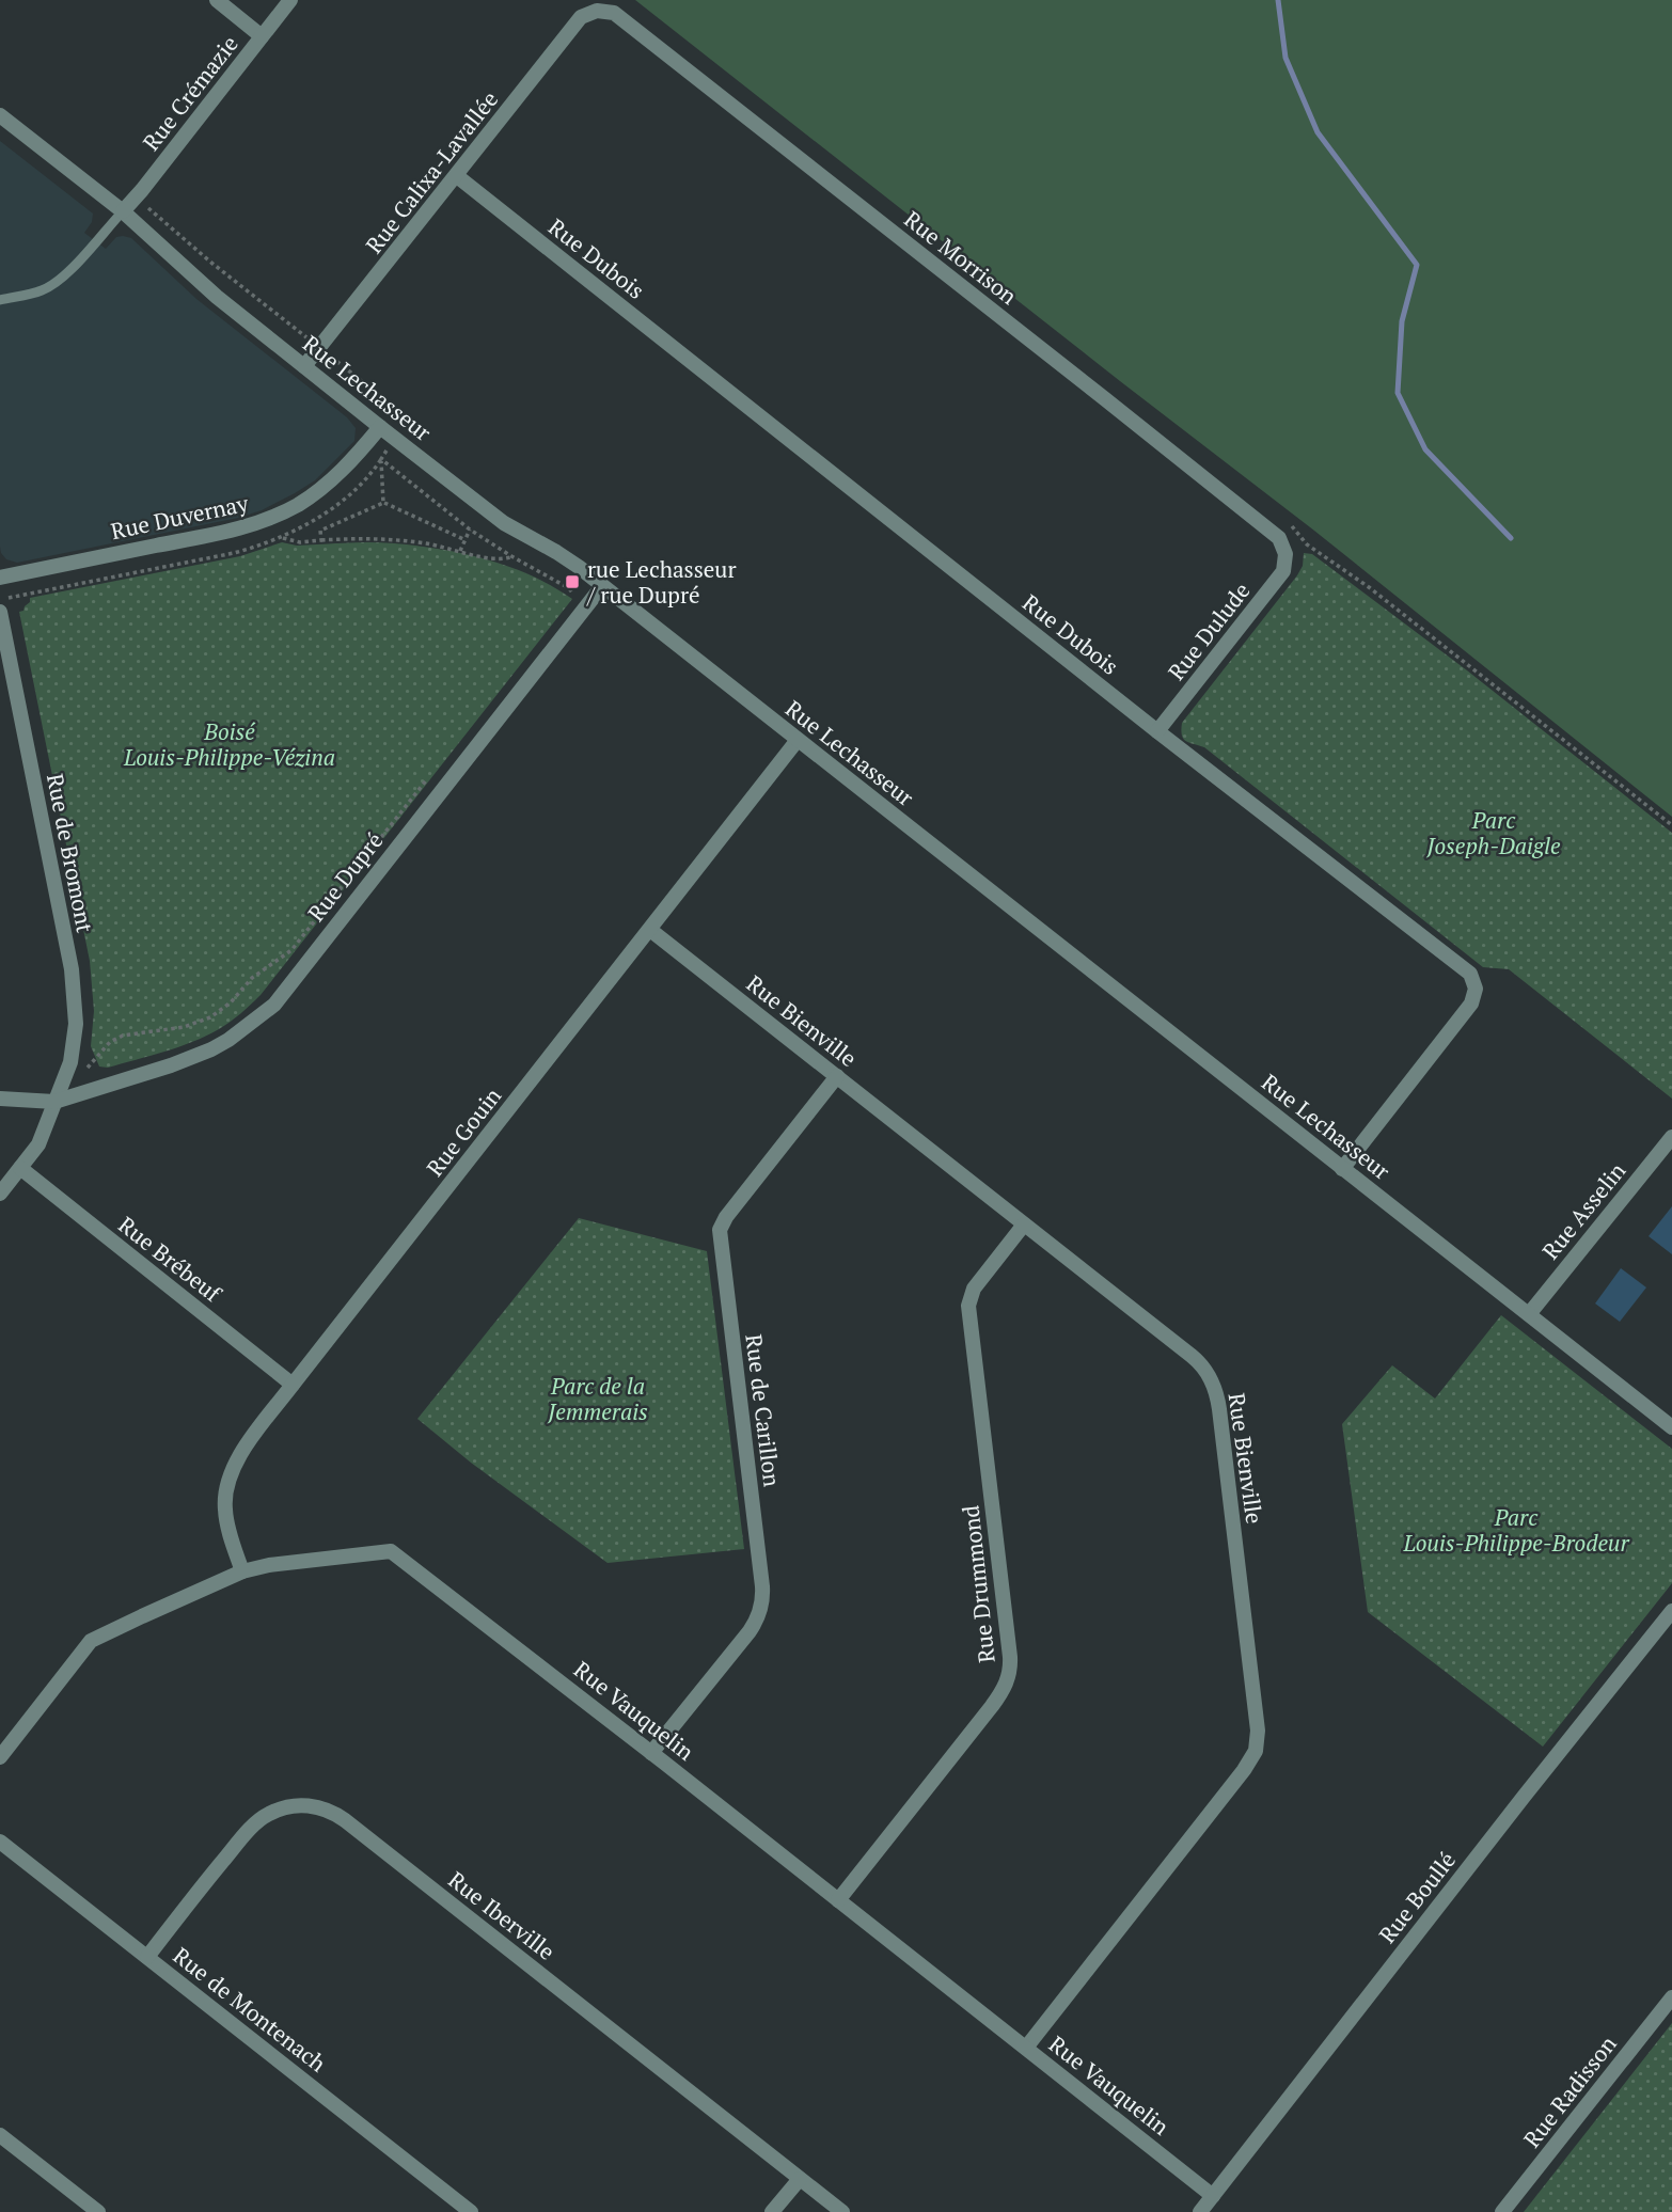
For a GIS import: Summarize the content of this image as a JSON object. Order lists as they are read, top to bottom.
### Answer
{
  "streets": {
    "street": [
      "Rue Crémazie",
      "Rue Calixa-Lavallée",
      "Rue Morrison",
      "Rue Dubois",
      "Rue Lechasseur",
      "Rue Duvernay",
      "Rue Dulude",
      "Rue de Bromont",
      "Rue Dupré",
      "Rue Bienville",
      "Rue Gouin",
      "Rue Asselin",
      "Rue Brébeuf",
      "Rue de Carillon",
      "Rue Drummond",
      "Rue Vauquelin",
      "Rue Boullé",
      "Rue Iberville",
      "Rue de Montenach",
      "Rue Radisson"
    ]
  },
  "crossings": [
    ["Rue Crémazie", "Rue Lechasseur"],
    ["Rue Calixa-Lavallée", "Rue Morrison"],
    ["Rue Calixa-Lavallée", "Rue Dubois"],
    ["Rue Calixa-Lavallée", "Rue Lechasseur"],
    ["Rue Morrison", "Rue Dulude"],
    ["Rue Dubois", "Rue Lechasseur"],
    ["Rue Dubois", "Rue Dulude"],
    ["Rue Lechasseur", "Rue Duvernay"],
    ["Rue Lechasseur", "Rue Dupré"],
    ["Rue Lechasseur", "Rue Gouin"],
    ["Rue Lechasseur", "Rue Asselin"],
    ["Rue de Bromont", "Rue Dupré"],
    ["Rue Bienville", "Rue Gouin"],
    ["Rue Bienville", "Rue de Carillon"],
    ["Rue Bienville", "Rue Drummond"],
    ["Rue Bienville", "Rue Vauquelin"],
    ["Rue Gouin", "Rue Brébeuf"],
    ["Rue Gouin", "Rue Vauquelin"],
    ["Rue de Carillon", "Rue Vauquelin"],
    ["Rue Drummond", "Rue Vauquelin"],
    ["Rue Vauquelin", "Rue Boullé"],
    ["Rue Iberville", "Rue de Montenach"]
  ],
  "parks": [
    "Boisé Louis-Philippe-Vézina",
    "Parc Joseph-Daigle",
    "Parc de la Jemmerais",
    "Parc Louis-Philippe-Brodeur"
  ],
  "places": {
    "transit": ["rue Lechasseur / rue Dupré"]
  }
}
